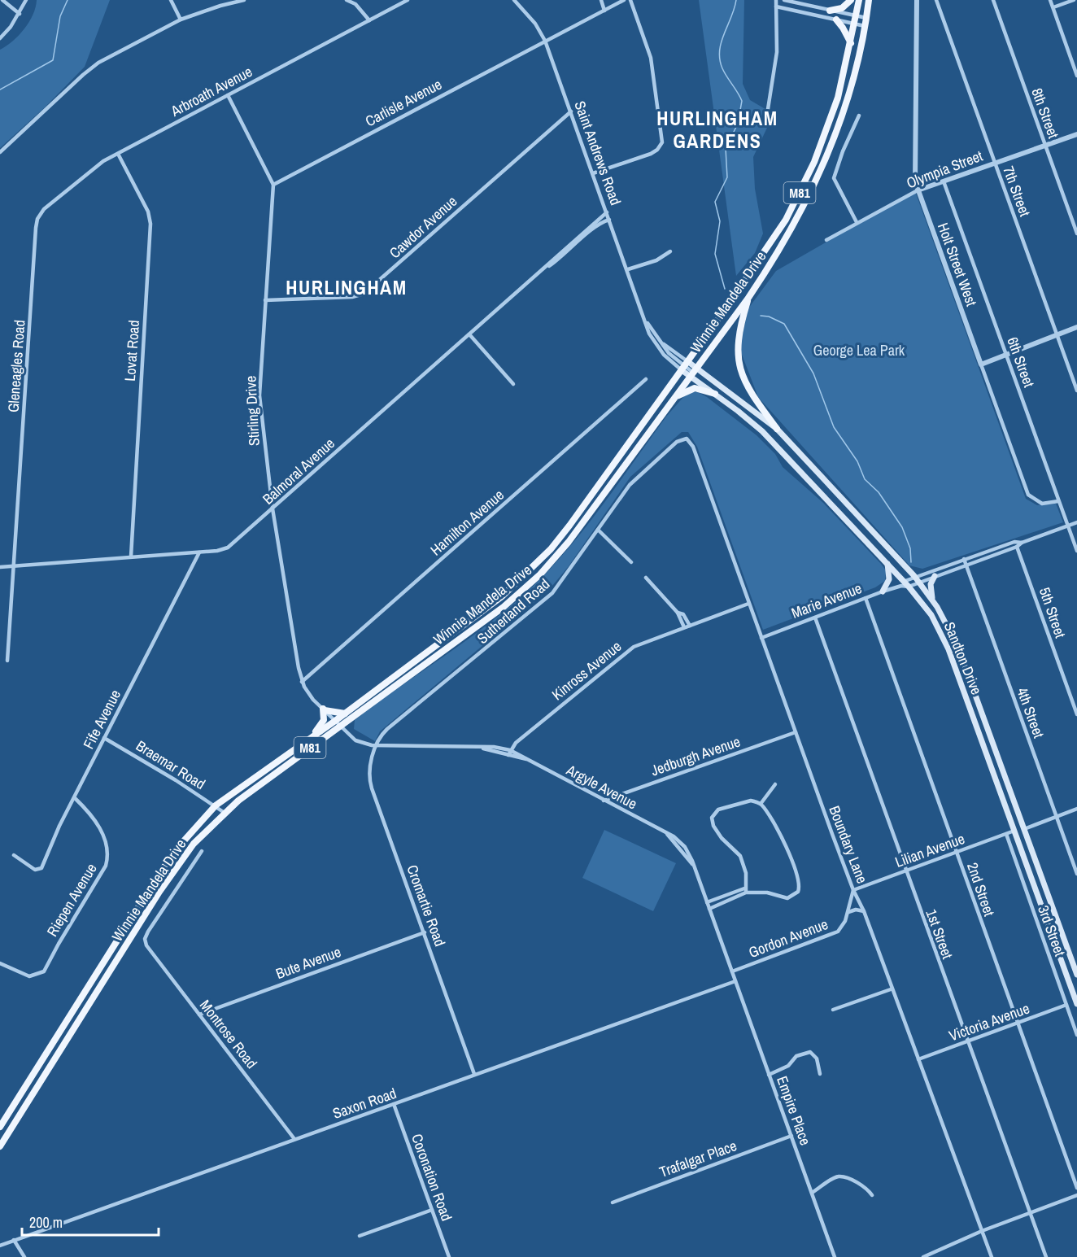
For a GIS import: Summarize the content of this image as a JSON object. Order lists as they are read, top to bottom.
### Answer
{
  "streets": {
    "main road": ["M81", "Winnie Mandela Drive", "Sandton Drive"],
    "street": [
      "Arbroath Avenue",
      "Carlisle Avenue",
      "8th Street",
      "Saint Andrews Road",
      "Olympia Street",
      "7th Street",
      "Cawdor Avenue",
      "Holt Street West",
      "Lovat Road",
      "6th Street",
      "Gleneagles Road",
      "Stirling Drive",
      "Balmoral Avenue",
      "Hamilton Avenue",
      "Marie Avenue",
      "Sutherland Road",
      "5th Street",
      "Kinross Avenue",
      "4th Street",
      "Fife Avenue",
      "Jedburgh Avenue",
      "Braemar Road",
      "Argyle Avenue",
      "Boundary Lane",
      "Lilian Avenue",
      "2nd Street",
      "Riepen Avenue",
      "Cromartie Road",
      "3rd Street",
      "1st Street",
      "Gordon Avenue",
      "Bute Avenue",
      "Victoria Avenue",
      "Montrose Road",
      "Saxon Road",
      "Empire Place",
      "Trafalgar Place",
      "Coronation Road"
    ]
  },
  "crossings": [
    ["Arbroath Avenue", "Lovat Road"],
    ["Arbroath Avenue", "Gleneagles Road"],
    ["Carlisle Avenue", "Saint Andrews Road"],
    ["Carlisle Avenue", "Stirling Drive"],
    ["8th Street", "Olympia Street"],
    ["Saint Andrews Road", "Cawdor Avenue"],
    ["Saint Andrews Road", "Winnie Mandela Drive"],
    ["Saint Andrews Road", "Balmoral Avenue"],
    ["Olympia Street", "7th Street"],
    ["Olympia Street", "Holt Street West"],
    ["Olympia Street", "6th Street"],
    ["Cawdor Avenue", "Stirling Drive"],
    ["Holt Street West", "6th Street"],
    ["Winnie Mandela Drive", "Stirling Drive"],
    ["Winnie Mandela Drive", "Sandton Drive"],
    ["Winnie Mandela Drive", "Braemar Road"],
    ["Winnie Mandela Drive", "Argyle Avenue"],
    ["Lovat Road", "Balmoral Avenue"],
    ["Gleneagles Road", "Balmoral Avenue"],
    ["Stirling Drive", "Balmoral Avenue"],
    ["Stirling Drive", "Hamilton Avenue"],
    ["Stirling Drive", "Argyle Avenue"],
    ["Balmoral Avenue", "Fife Avenue"],
    ["Marie Avenue", "Sandton Drive"],
    ["Marie Avenue", "Boundary Lane"],
    ["Marie Avenue", "2nd Street"],
    ["Marie Avenue", "1st Street"],
    ["Sutherland Road", "Argyle Avenue"],
    ["Sutherland Road", "Boundary Lane"],
    ["Sutherland Road", "Cromartie Road"],
    ["Sandton Drive", "Lilian Avenue"],
    ["Kinross Avenue", "Argyle Avenue"],
    ["Kinross Avenue", "Boundary Lane"],
    ["Fife Avenue", "Braemar Road"],
    ["Fife Avenue", "Riepen Avenue"],
    ["Jedburgh Avenue", "Argyle Avenue"],
    ["Jedburgh Avenue", "Boundary Lane"],
    ["Argyle Avenue", "Cromartie Road"],
    ["Argyle Avenue", "Gordon Avenue"],
    ["Argyle Avenue", "Empire Place"],
    ["Boundary Lane", "Lilian Avenue"],
    ["Boundary Lane", "Gordon Avenue"],
    ["Boundary Lane", "Victoria Avenue"],
    ["Lilian Avenue", "2nd Street"],
    ["Lilian Avenue", "3rd Street"],
    ["Lilian Avenue", "1st Street"],
    ["Lilian Avenue", "Gordon Avenue"],
    ["2nd Street", "Victoria Avenue"],
    ["Cromartie Road", "Bute Avenue"],
    ["Cromartie Road", "Saxon Road"],
    ["3rd Street", "Victoria Avenue"],
    ["1st Street", "Victoria Avenue"],
    ["Gordon Avenue", "Empire Place"],
    ["Bute Avenue", "Montrose Road"],
    ["Montrose Road", "Saxon Road"],
    ["Saxon Road", "Empire Place"],
    ["Saxon Road", "Coronation Road"],
    ["Empire Place", "Trafalgar Place"]
  ],
  "districts": ["HURLINGHAM GARDENS", "HURLINGHAM"],
  "parks": ["George Lea Park"],
  "scale_bar": "200 m"
}
